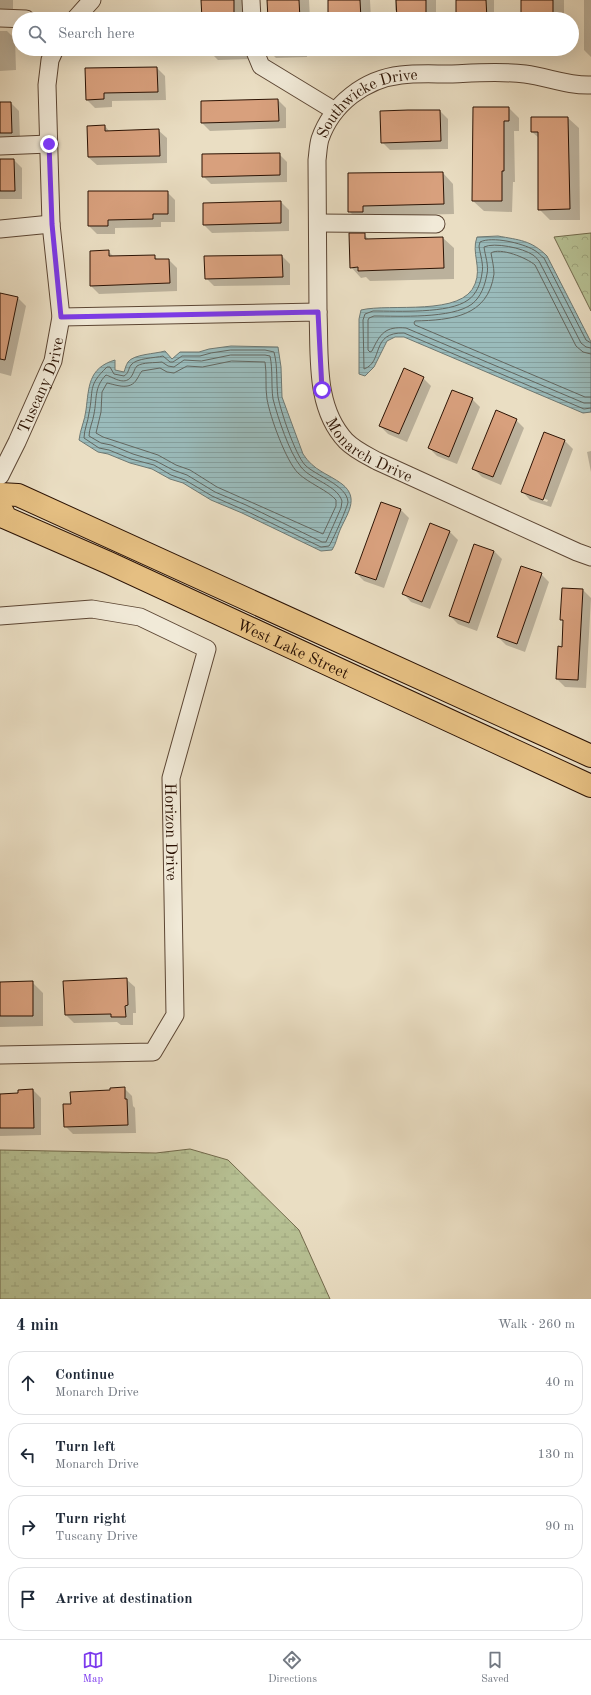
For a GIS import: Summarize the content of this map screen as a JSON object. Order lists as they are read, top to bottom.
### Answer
{
  "streets": {
    "highway": ["West Lake Street"],
    "street": [
      "Southwicke Drive",
      "Tuscany Drive",
      "Monarch Drive",
      "Horizon Drive"
    ]
  },
  "crossings": [
    ["Southwicke Drive", "Monarch Drive"]
  ],
  "page": {
    "search": "Search here",
    "heading": ["4 min", "Walk · 260 m"],
    "list": [
      ["Continue", "Monarch Drive", "40 m"],
      ["Turn left", "Monarch Drive", "130 m"],
      ["Turn right", "Tuscany Drive", "90 m"],
      "Arrive at destination"
    ],
    "nav": ["Map", "Directions", "Saved"]
  }
}
